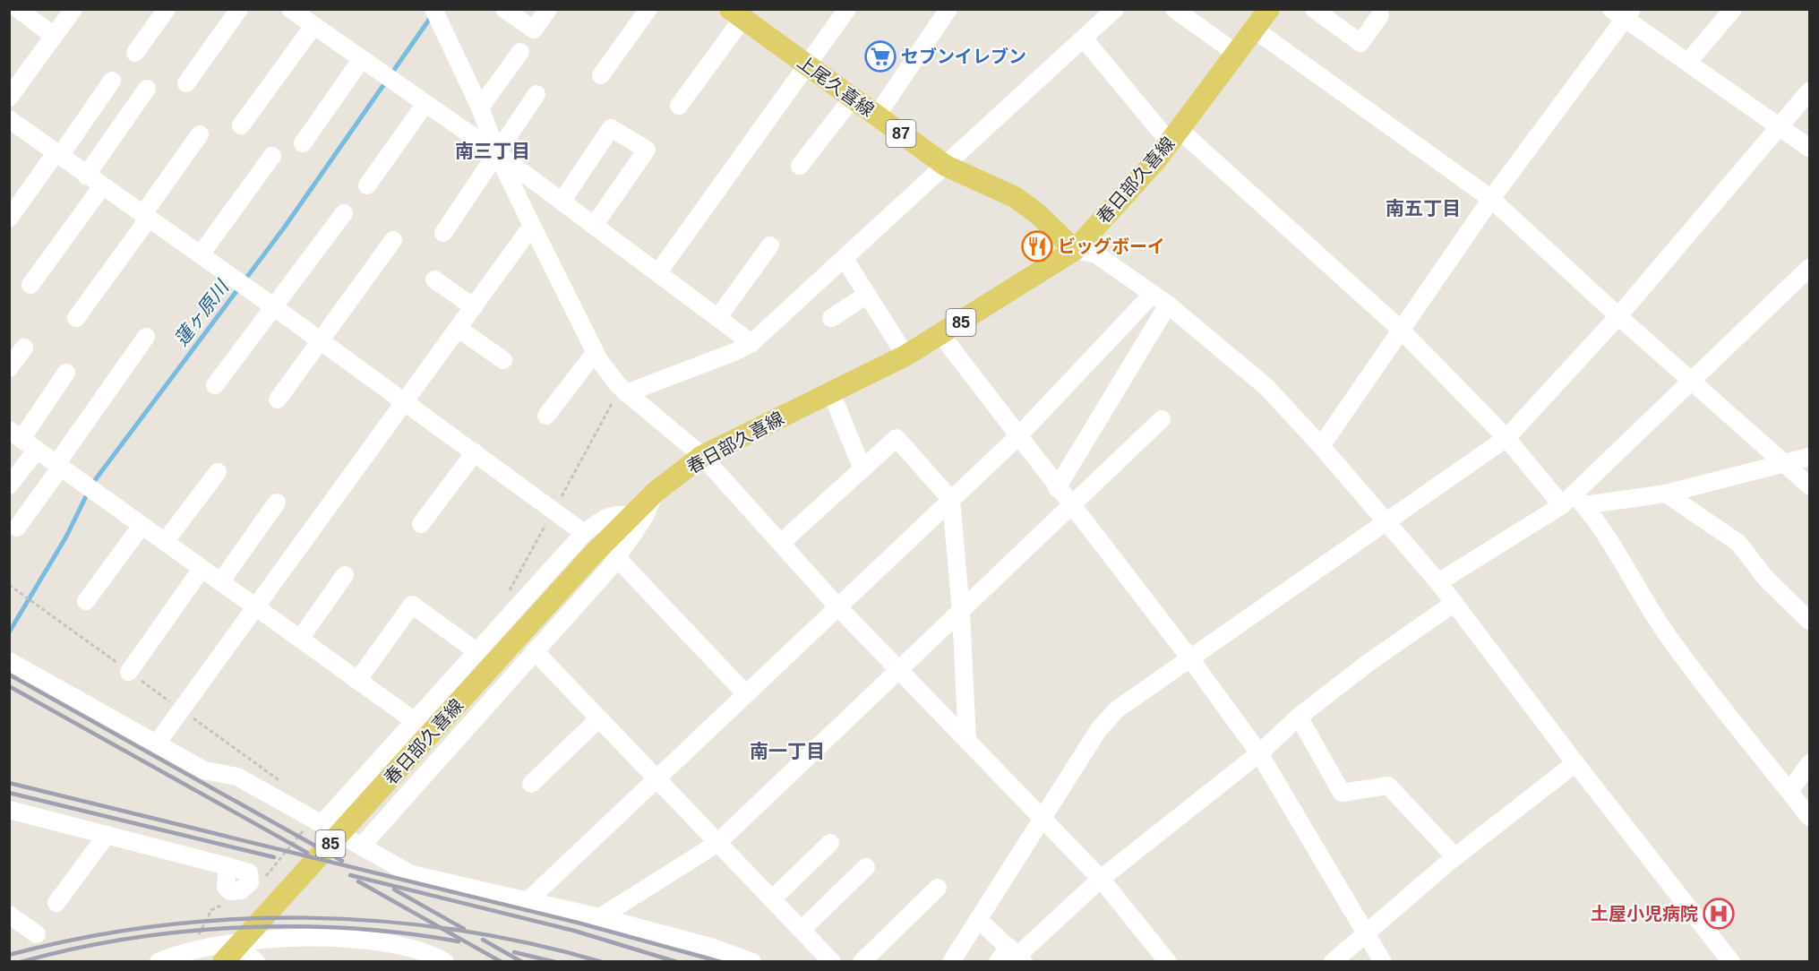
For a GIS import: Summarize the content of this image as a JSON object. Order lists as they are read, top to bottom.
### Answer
{
  "streets": {
    "main road": [
      "上尾久喜線",
      "87",
      "春日部久喜線",
      "85"
    ]
  },
  "crossings": [
    ["上尾久喜線", "春日部久喜線"]
  ],
  "districts": ["南三丁目", "南五丁目", "南一丁目"],
  "water": ["蓮ヶ原川"],
  "places": {
    "supermarket": ["セブンイレブン"],
    "restaurant": ["ビッグボーイ"],
    "hospital": ["土屋小児病院"]
  }
}
